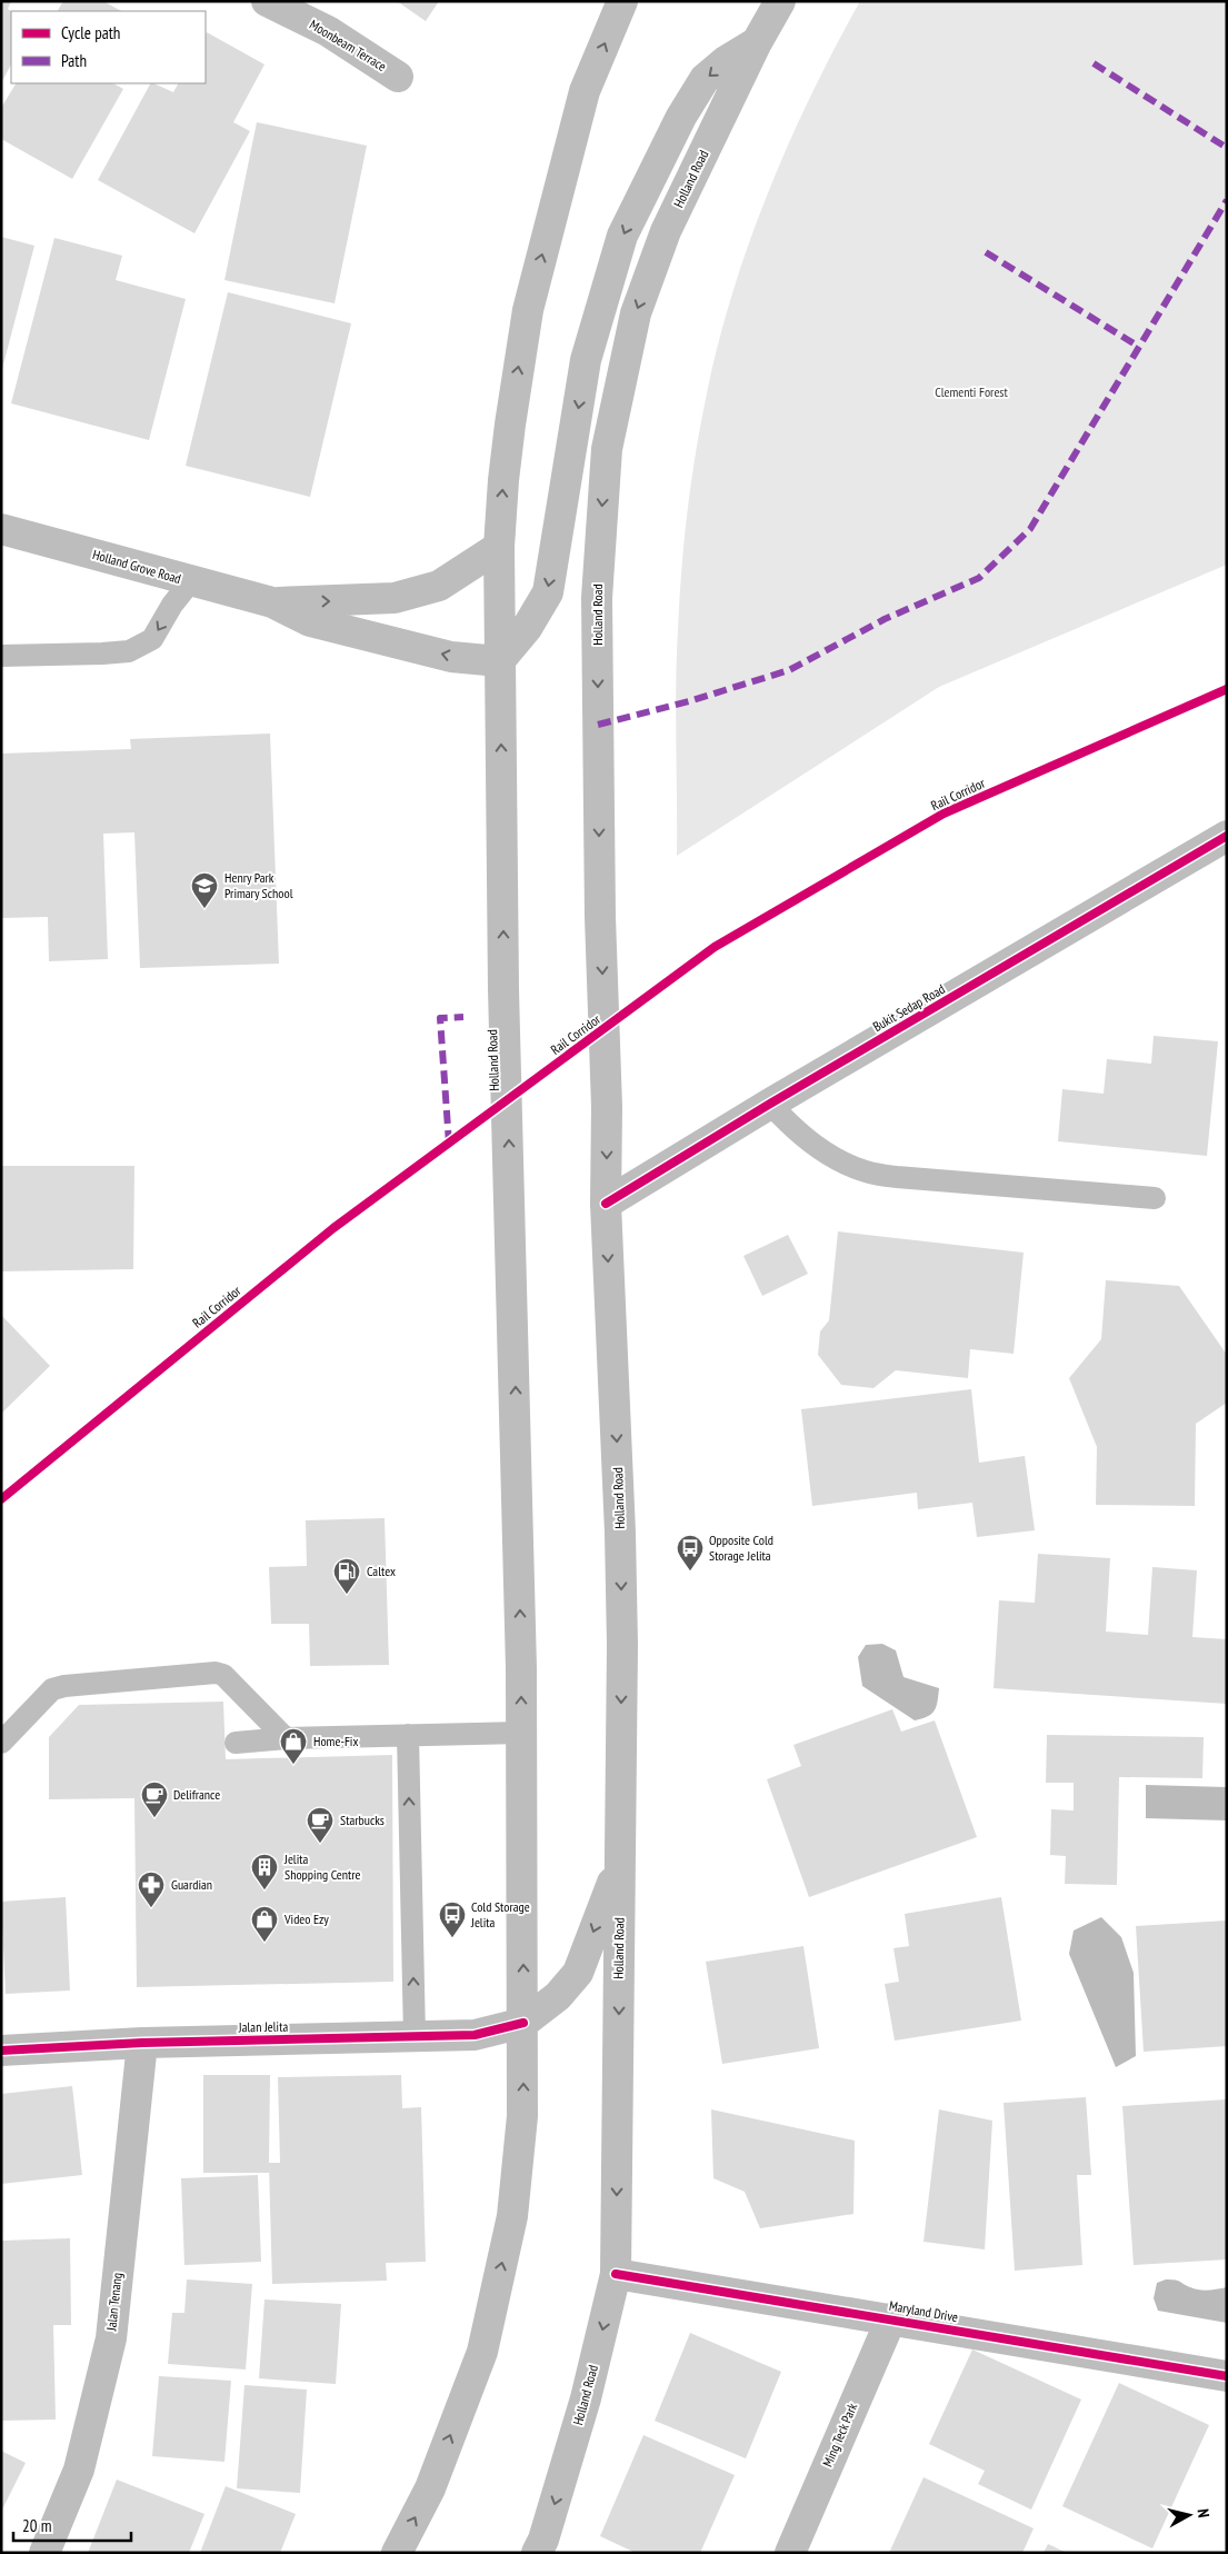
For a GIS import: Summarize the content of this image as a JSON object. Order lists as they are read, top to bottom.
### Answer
{
  "streets": {
    "main road": [
      "Moonbeam Terrace",
      "Holland Road",
      "Holland Grove Road",
      "Bukit Sedap Road",
      "Jalan Jelita",
      "Jalan Tenang",
      "Maryland Drive",
      "Ming Teck Park"
    ],
    "cycle path": ["Rail Corridor"]
  },
  "crossings": [
    ["Holland Road", "Holland Grove Road"],
    ["Holland Road", "Bukit Sedap Road"],
    ["Holland Road", "Jalan Jelita"],
    ["Holland Road", "Maryland Drive"],
    ["Jalan Jelita", "Jalan Tenang"],
    ["Maryland Drive", "Ming Teck Park"]
  ],
  "parks": ["Clementi Forest"],
  "places": {
    "school or university": ["Henry Park Primary School"],
    "bus stop": ["Opposite Cold Storage Jelita", "Cold Storage Jelita"],
    "fuel station": ["Caltex"],
    "shop": ["Home-Fix", "Video Ezy"],
    "cafe": ["Delifrance", "Starbucks"],
    "building": ["Jelita Shopping Centre"],
    "pharmacy": ["Guardian"]
  },
  "legend": ["Cycle path", "Path"],
  "scale_bar": "20 m",
  "north": "right"
}
